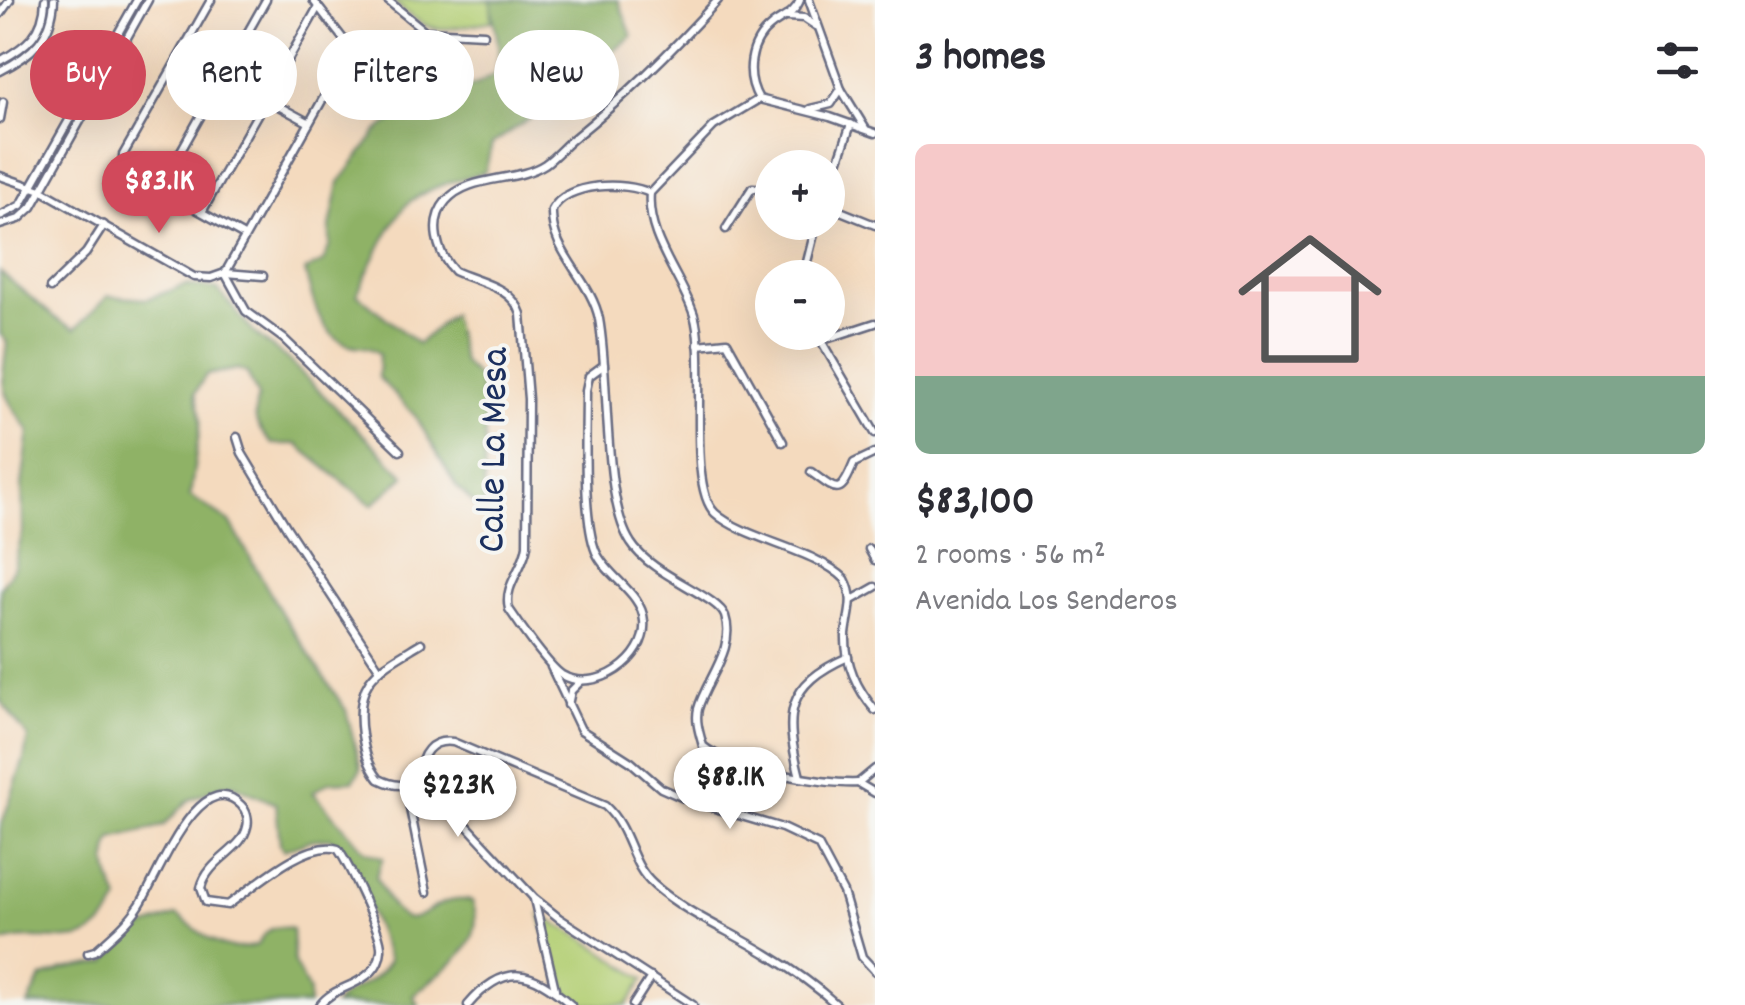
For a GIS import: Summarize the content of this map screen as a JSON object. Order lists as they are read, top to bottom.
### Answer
{
  "streets": {
    "street": ["Calle La Mesa"]
  },
  "page": {
    "heading": "3 homes",
    "chip": [
      "Buy",
      "Rent",
      "Filters",
      "New"
    ],
    "list": [
      {
        "name": "$83,100",
        "note": "2 rooms · 56 m² · Avenida Los Senderos"
      }
    ],
    "map_buttons": ["+", "−"],
    "price": ["$83.1K", "$88.1K", "$223K"]
  }
}
